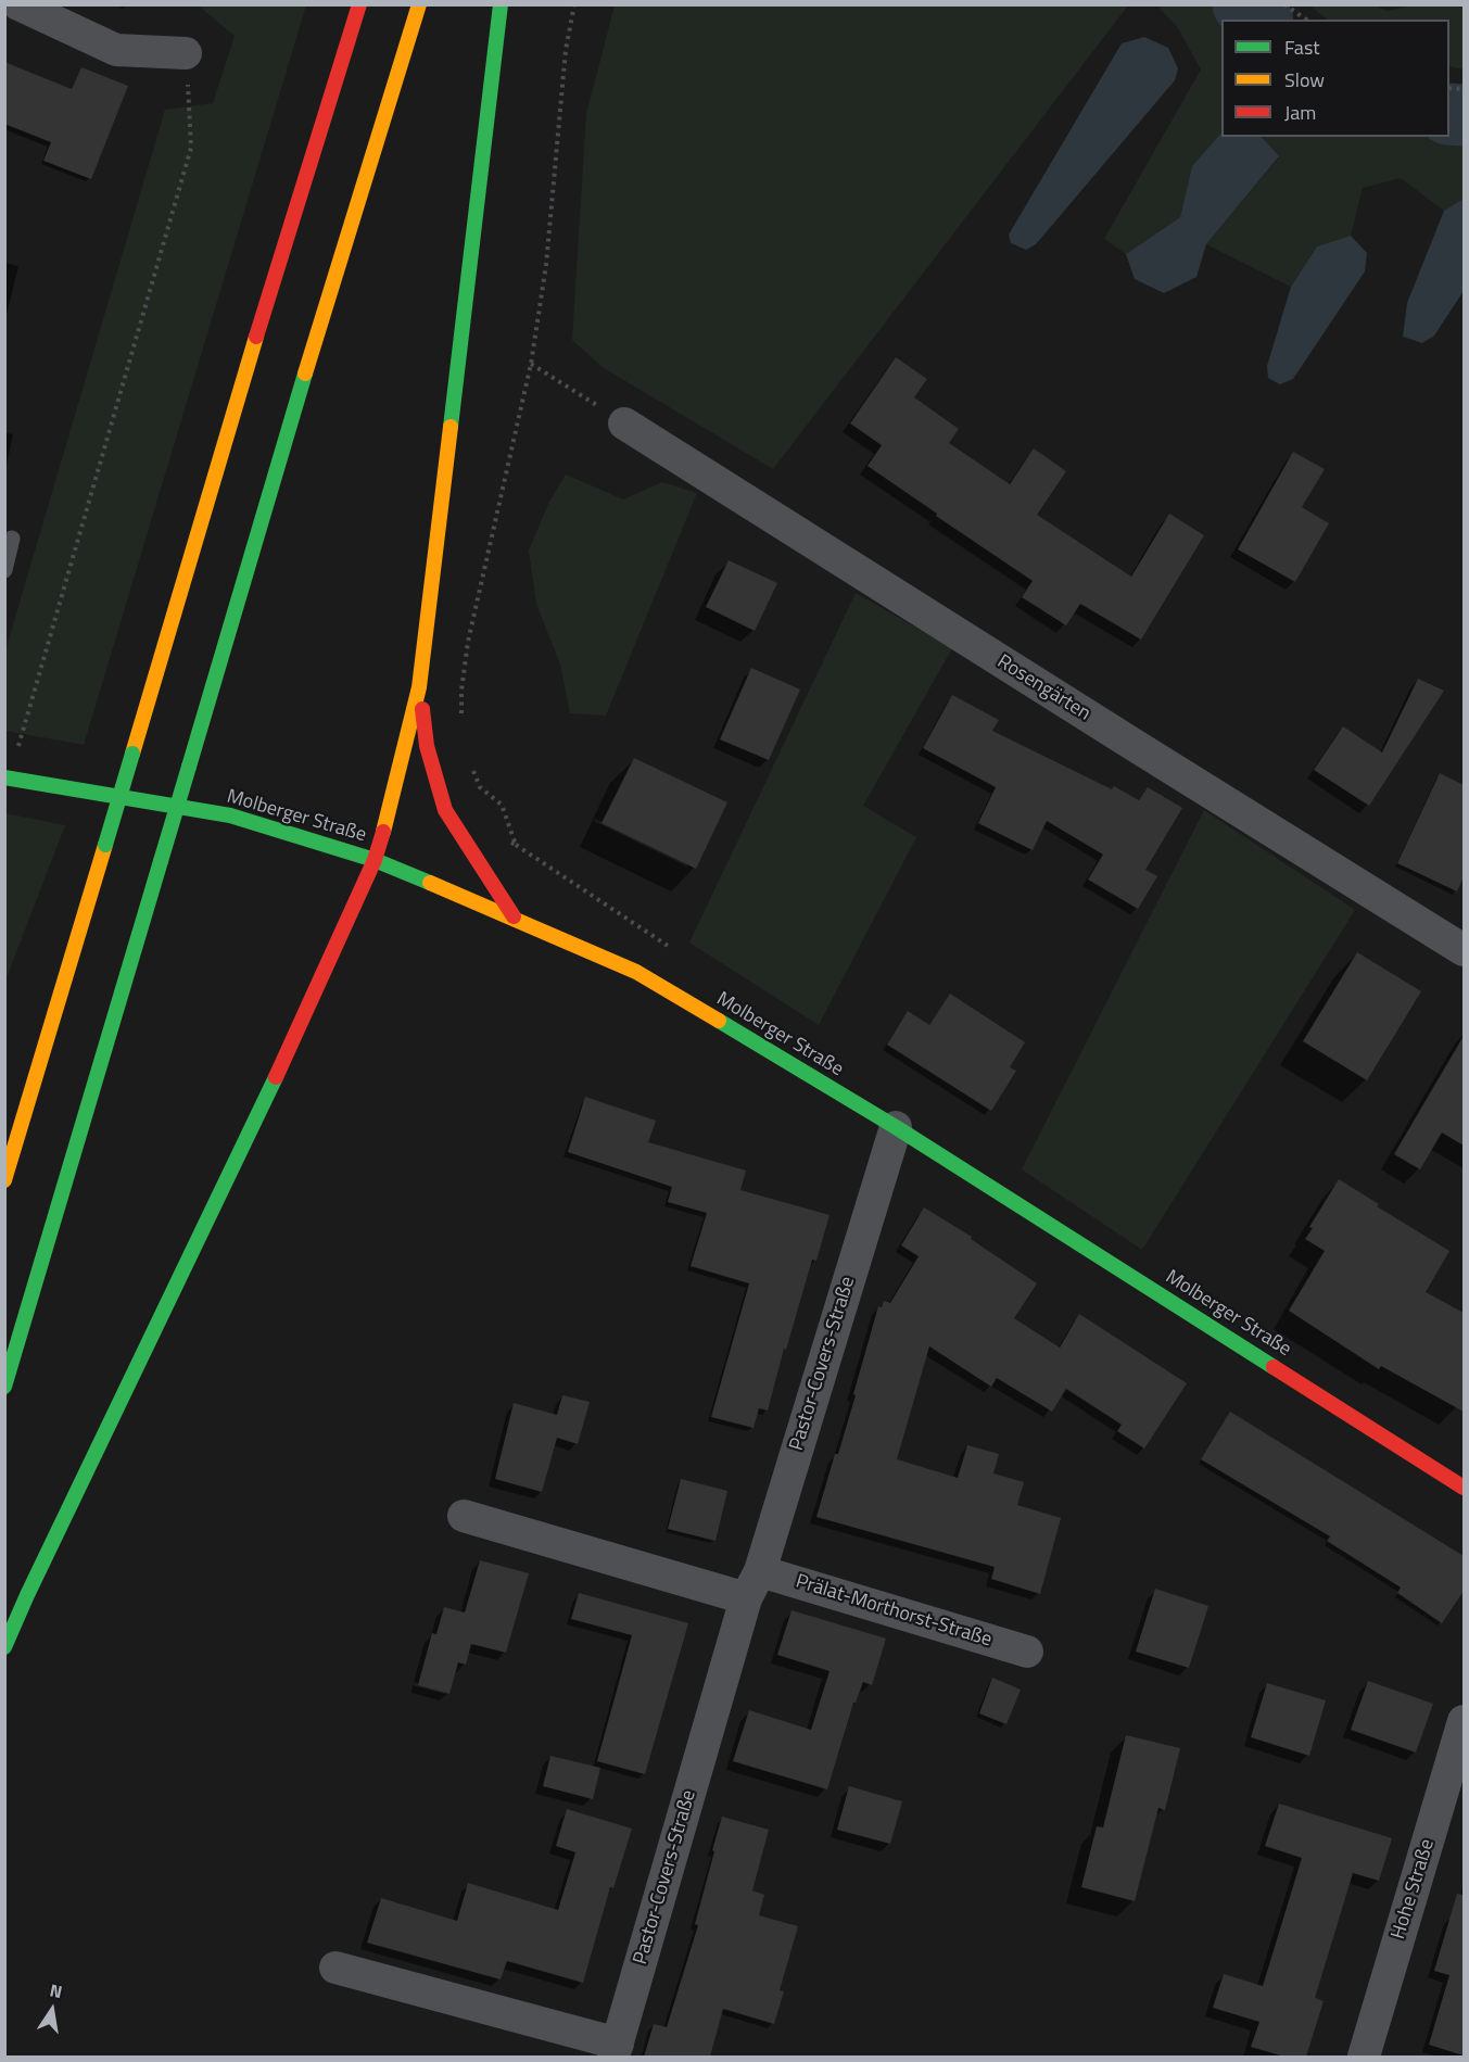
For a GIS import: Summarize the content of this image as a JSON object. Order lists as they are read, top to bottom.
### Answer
{
  "streets": {
    "main road": ["Molberger Straße"],
    "street": [
      "Rosengärten",
      "Pastor-Covers-Straße",
      "Prälat-Morthorst-Straße",
      "Hohe Straße"
    ]
  },
  "crossings": [
    ["Molberger Straße", "Pastor-Covers-Straße"],
    ["Pastor-Covers-Straße", "Prälat-Morthorst-Straße"]
  ],
  "legend": ["Fast", "Slow", "Jam"],
  "north": "top"
}
